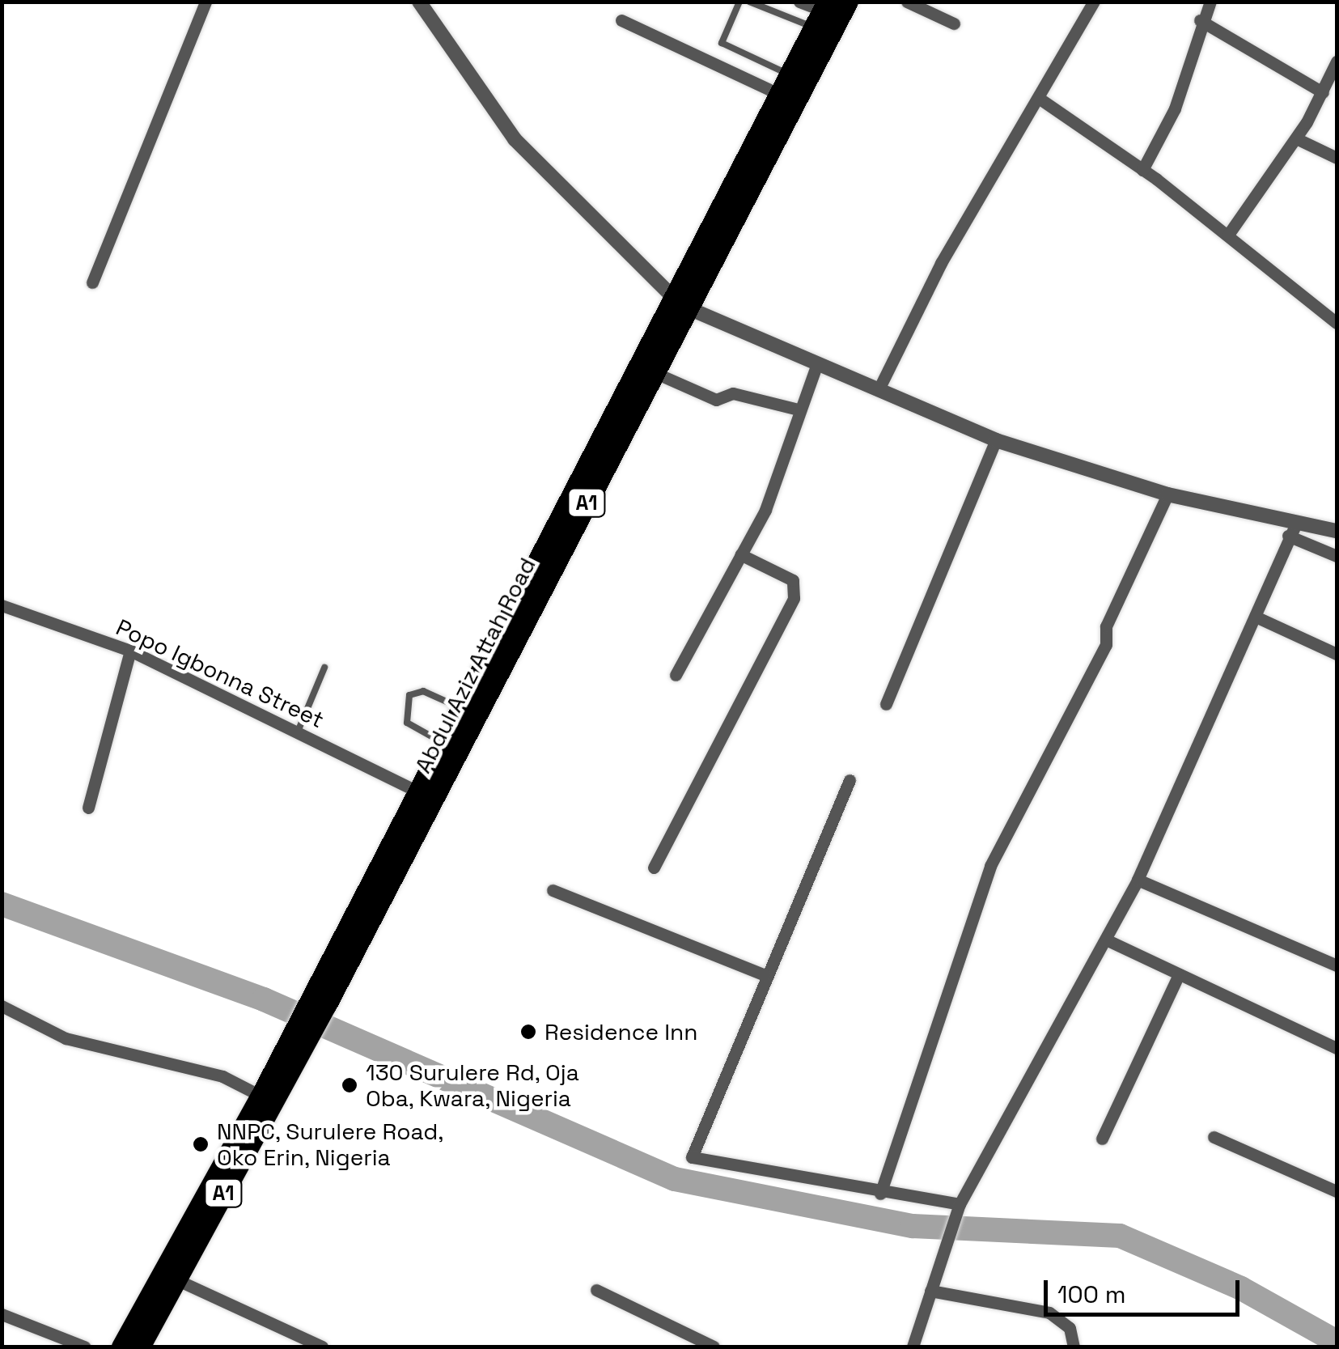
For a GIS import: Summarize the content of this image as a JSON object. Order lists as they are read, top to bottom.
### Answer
{
  "streets": {
    "highway": ["A1", "Abdul Aziz Attah Road"],
    "street": ["Popo Igbonna Street"]
  },
  "crossings": [
    ["Abdul Aziz Attah Road", "Popo Igbonna Street"]
  ],
  "places": ["Residence Inn", "130 Surulere Rd, Oja Oba, Kwara, Nigeria", "NNPC, Surulere Road, Oko Erin, Nigeria"],
  "scale_bar": "100 m"
}
